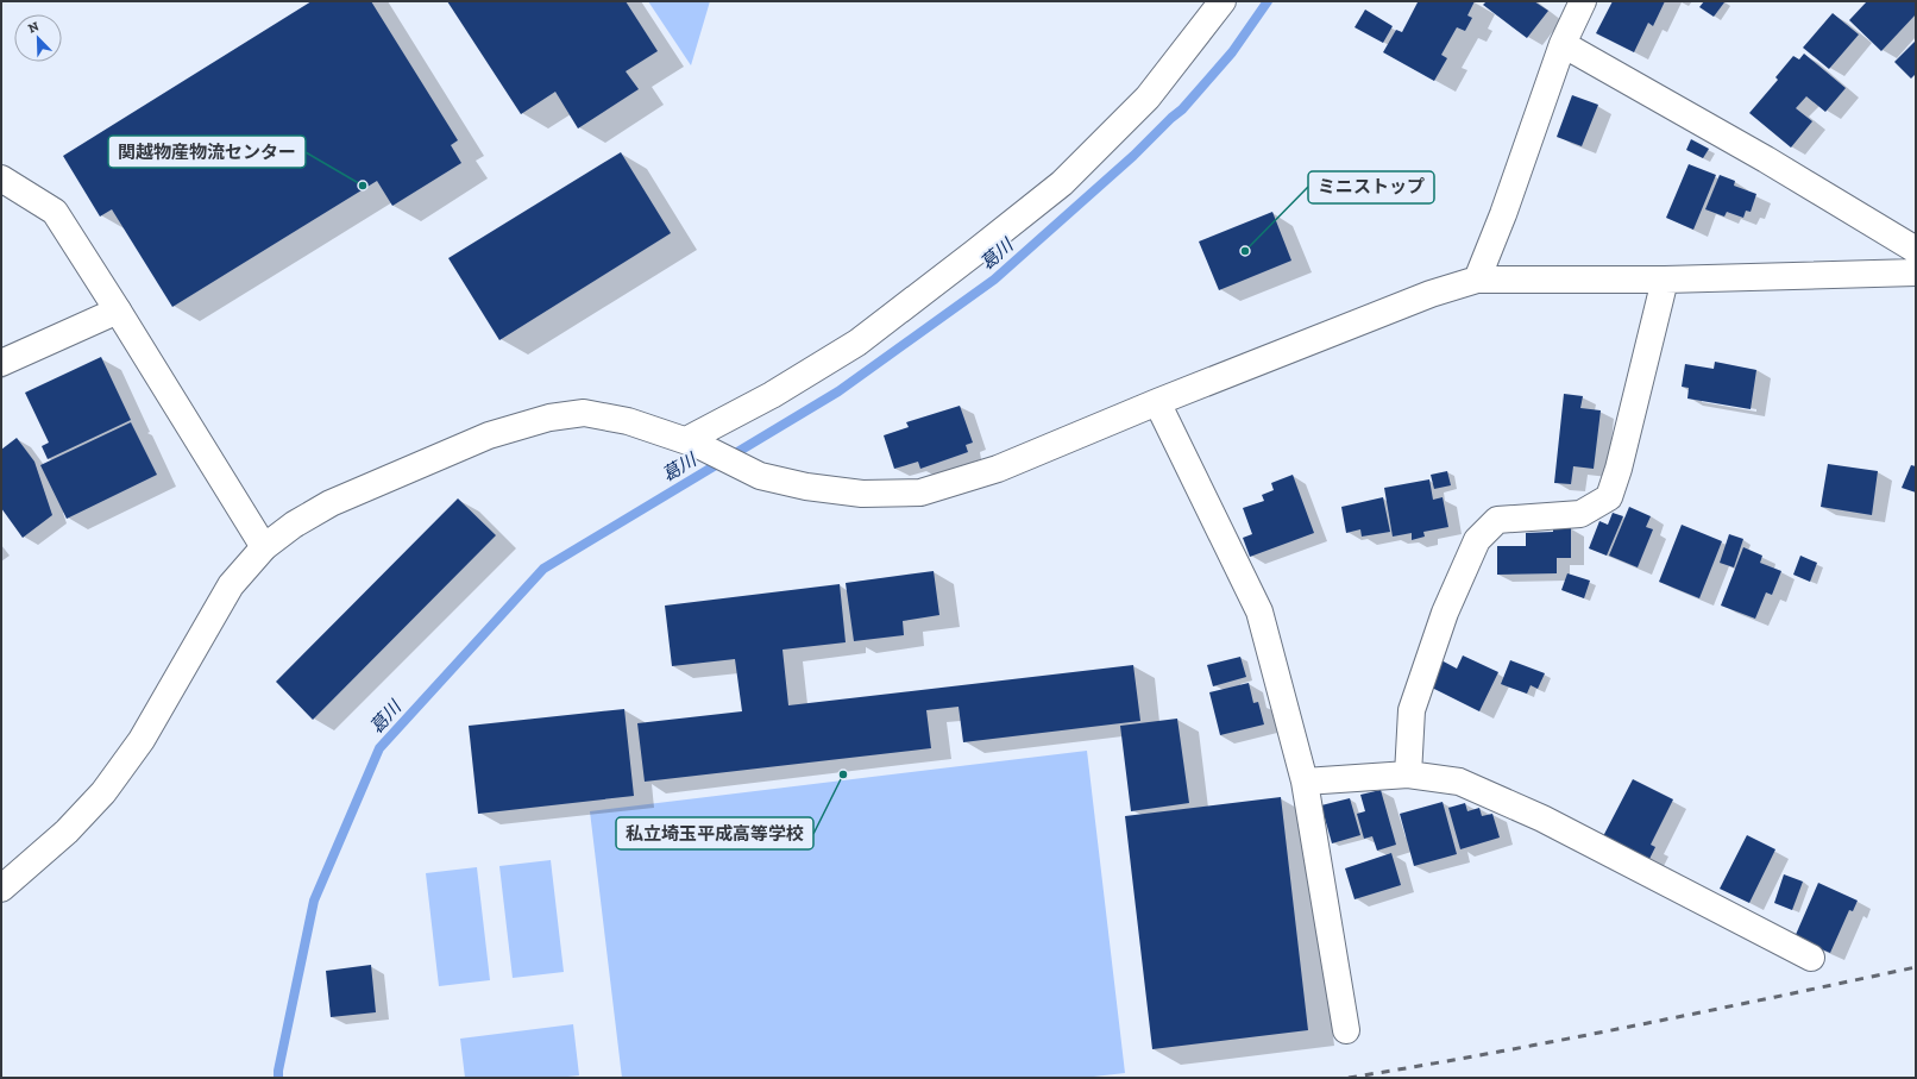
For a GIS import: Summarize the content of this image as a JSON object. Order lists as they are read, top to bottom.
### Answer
{
  "water": ["葛川"],
  "places": ["関越物産物流センター", "ミニストップ", "私立埼玉平成高等学校"],
  "north": "top left"
}
